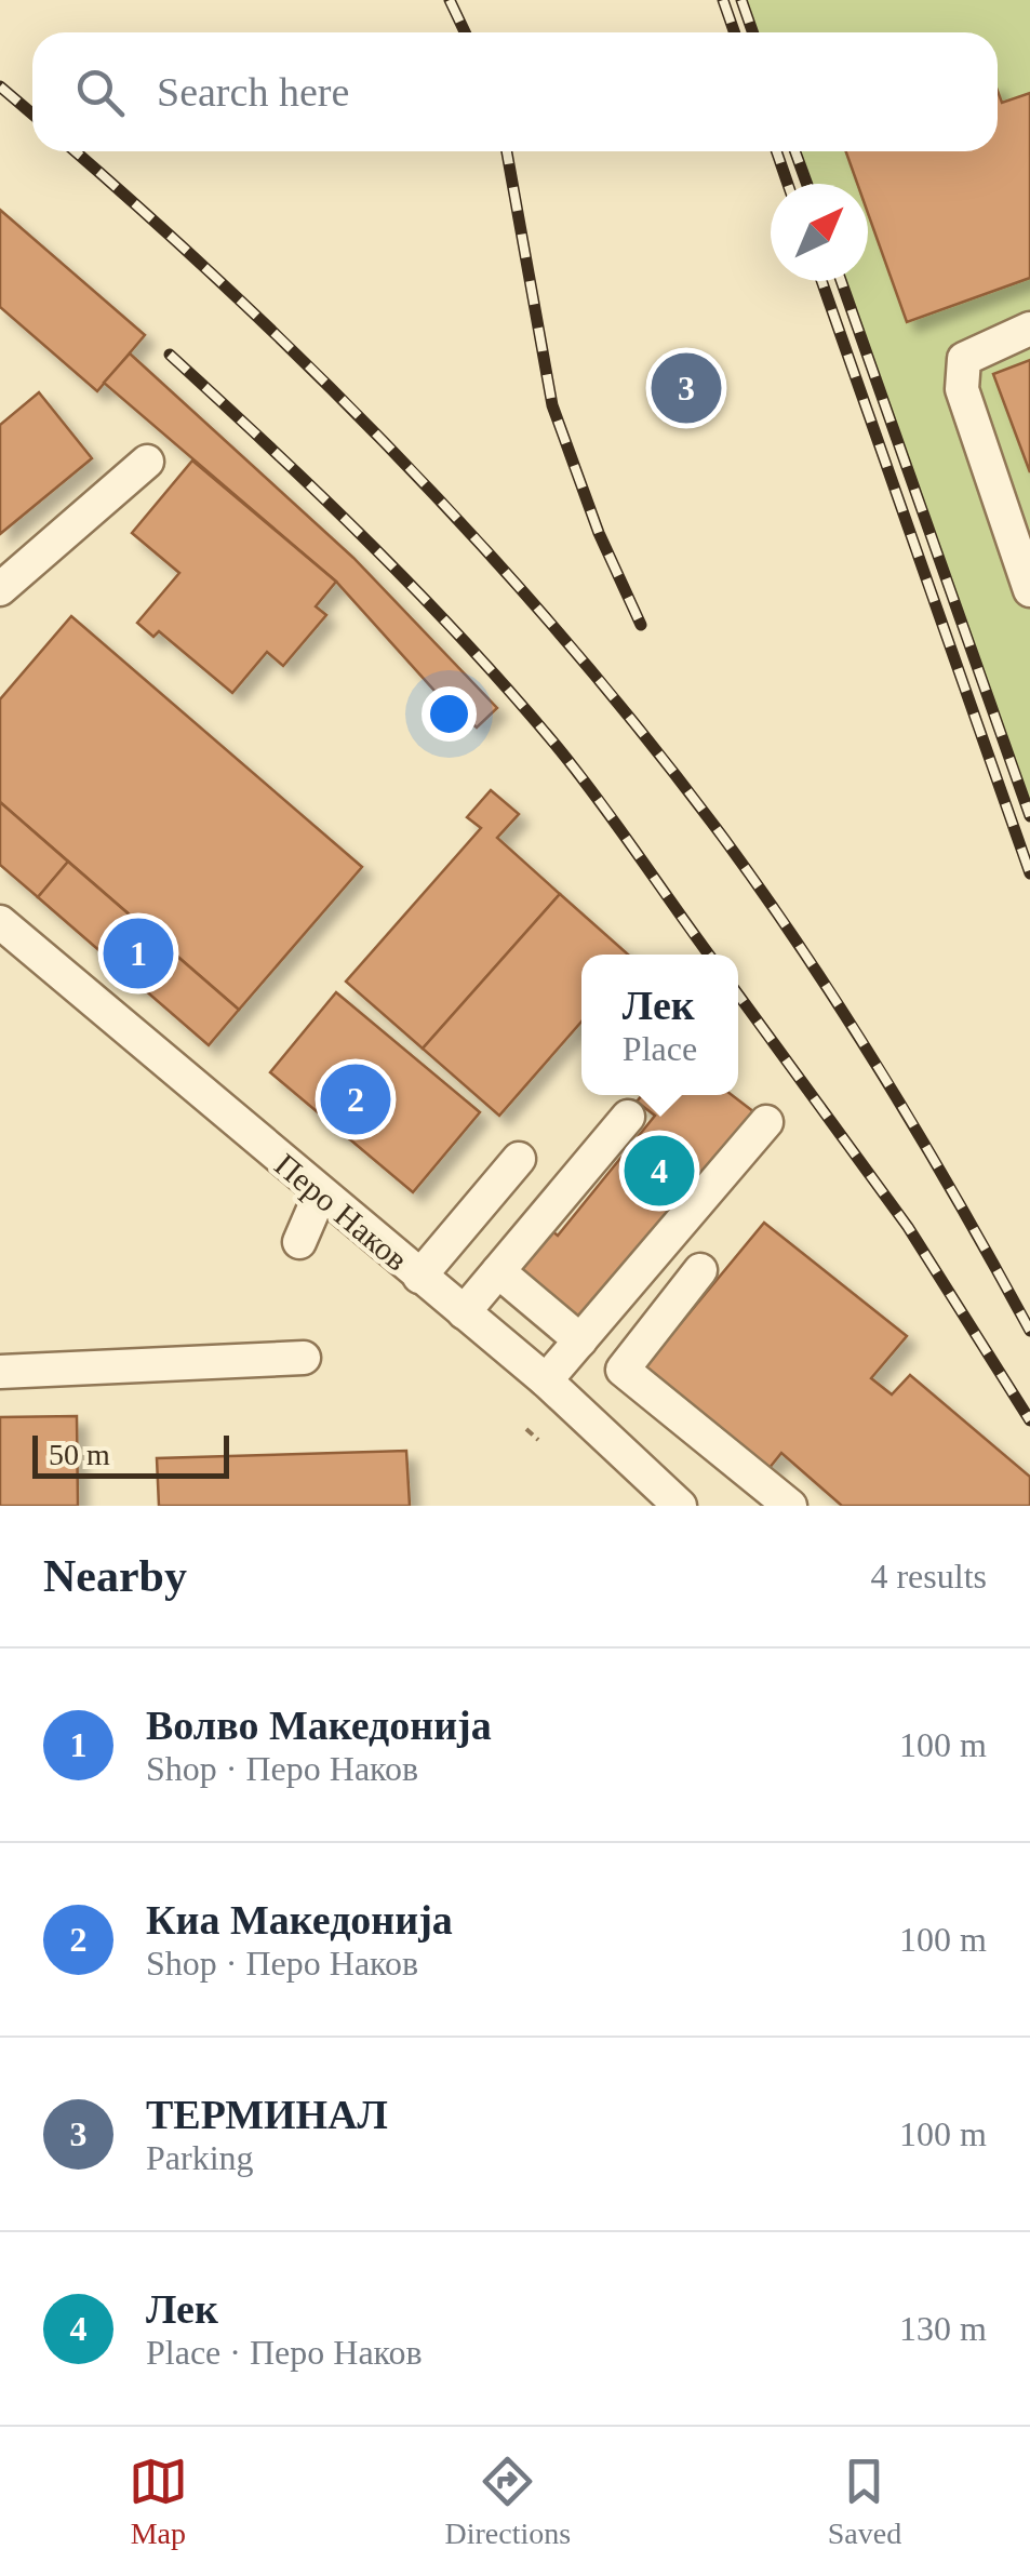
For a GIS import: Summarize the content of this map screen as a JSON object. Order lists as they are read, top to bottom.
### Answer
{
  "streets": {
    "street": ["Перо Наков"]
  },
  "scale_bar": "50 m",
  "north": "top right",
  "page": {
    "search": "Search here",
    "pins": [
      "3",
      "1",
      "2",
      "4"
    ],
    "popup": ["Лек", "Place"],
    "scale": "50 m",
    "heading": ["Nearby", "4 results"],
    "list": [
      {
        "mark": "1",
        "name": "Волво Македонија",
        "note": "Shop · Перо Наков",
        "value": "100 m"
      },
      {
        "mark": "2",
        "name": "Киа Македонија",
        "note": "Shop · Перо Наков",
        "value": "100 m"
      },
      {
        "mark": "3",
        "name": "ТЕРМИНАЛ",
        "note": "Parking",
        "value": "100 m"
      },
      {
        "mark": "4",
        "name": "Лек",
        "note": "Place · Перо Наков",
        "value": "130 m"
      }
    ],
    "nav": ["Map", "Directions", "Saved"]
  }
}
